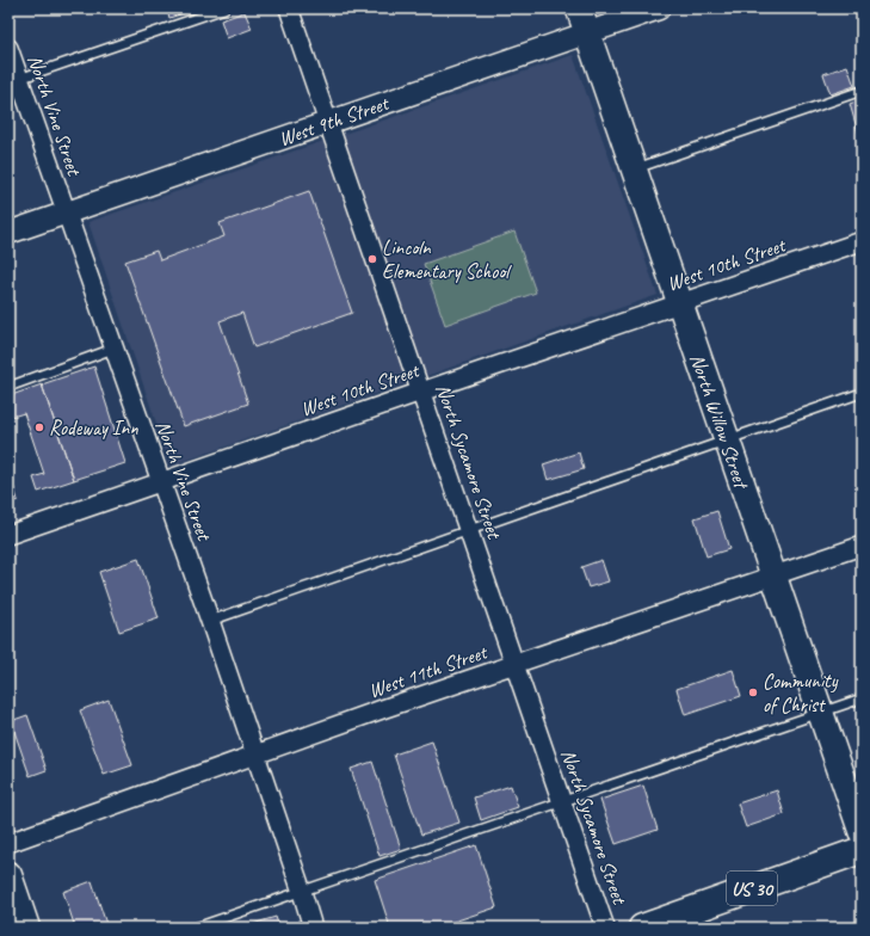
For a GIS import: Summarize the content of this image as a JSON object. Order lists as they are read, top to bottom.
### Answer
{
  "streets": {
    "main road": ["North Willow Street", "US 30"],
    "street": [
      "North Vine Street",
      "West 9th Street",
      "West 10th Street",
      "North Sycamore Street",
      "West 11th Street"
    ]
  },
  "crossings": [
    ["North Vine Street", "West 9th Street"],
    ["North Vine Street", "West 10th Street"],
    ["North Vine Street", "West 11th Street"],
    ["West 9th Street", "North Willow Street"],
    ["West 9th Street", "North Sycamore Street"],
    ["West 10th Street", "North Willow Street"],
    ["West 10th Street", "North Sycamore Street"],
    ["North Willow Street", "West 11th Street"],
    ["North Sycamore Street", "West 11th Street"]
  ],
  "places": ["Lincoln Elementary School", "Rodeway Inn", "Community of Christ"]
}
